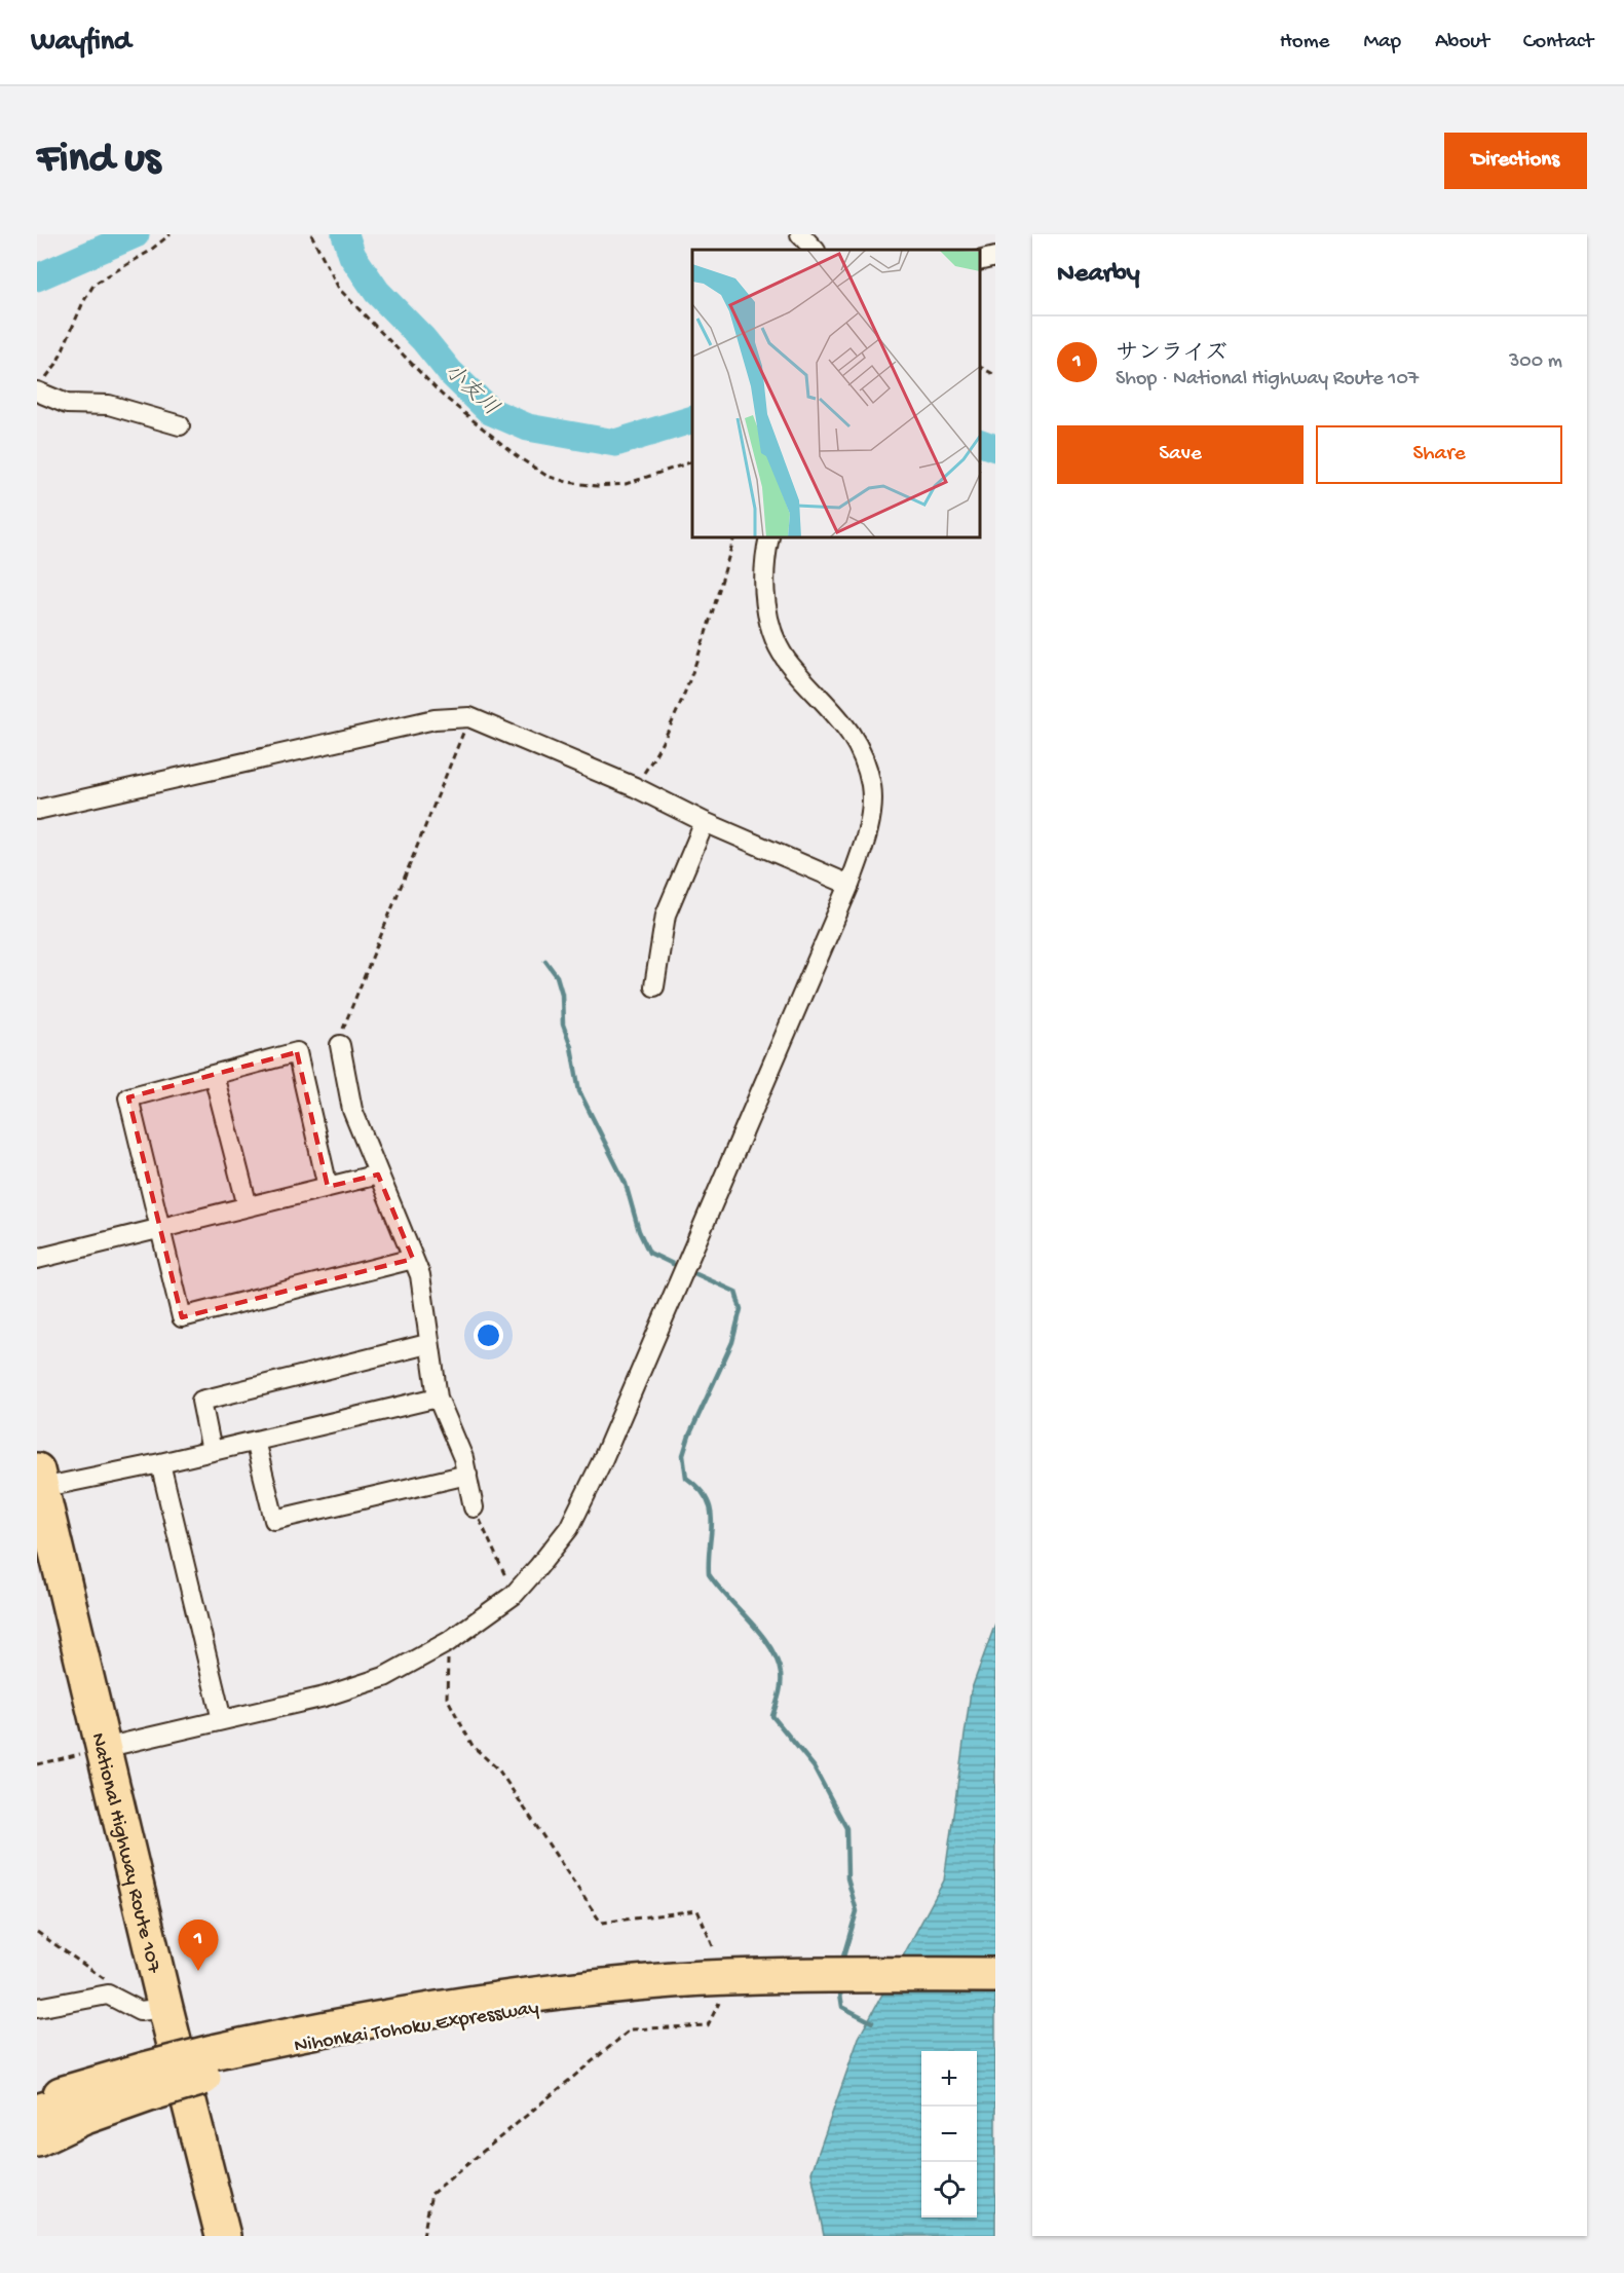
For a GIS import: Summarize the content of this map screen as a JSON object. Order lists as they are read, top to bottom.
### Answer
{
  "streets": {
    "highway": ["National Highway Route 107", "Nihonkai Tohoku Expressway"]
  },
  "water": ["小友川"],
  "page": {
    "header": "Wayfind",
    "nav": [
      "Home",
      "Map",
      "About",
      "Contact"
    ],
    "buttons": [
      "Directions",
      ["Save", "Share"]
    ],
    "title": "Find us",
    "heading": "Nearby",
    "list": [
      {
        "mark": "1",
        "name": "サンライズ",
        "note": "Shop · National Highway Route 107",
        "value": "300 m"
      }
    ],
    "pins": "1",
    "map_buttons": ["+", "−"]
  }
}
